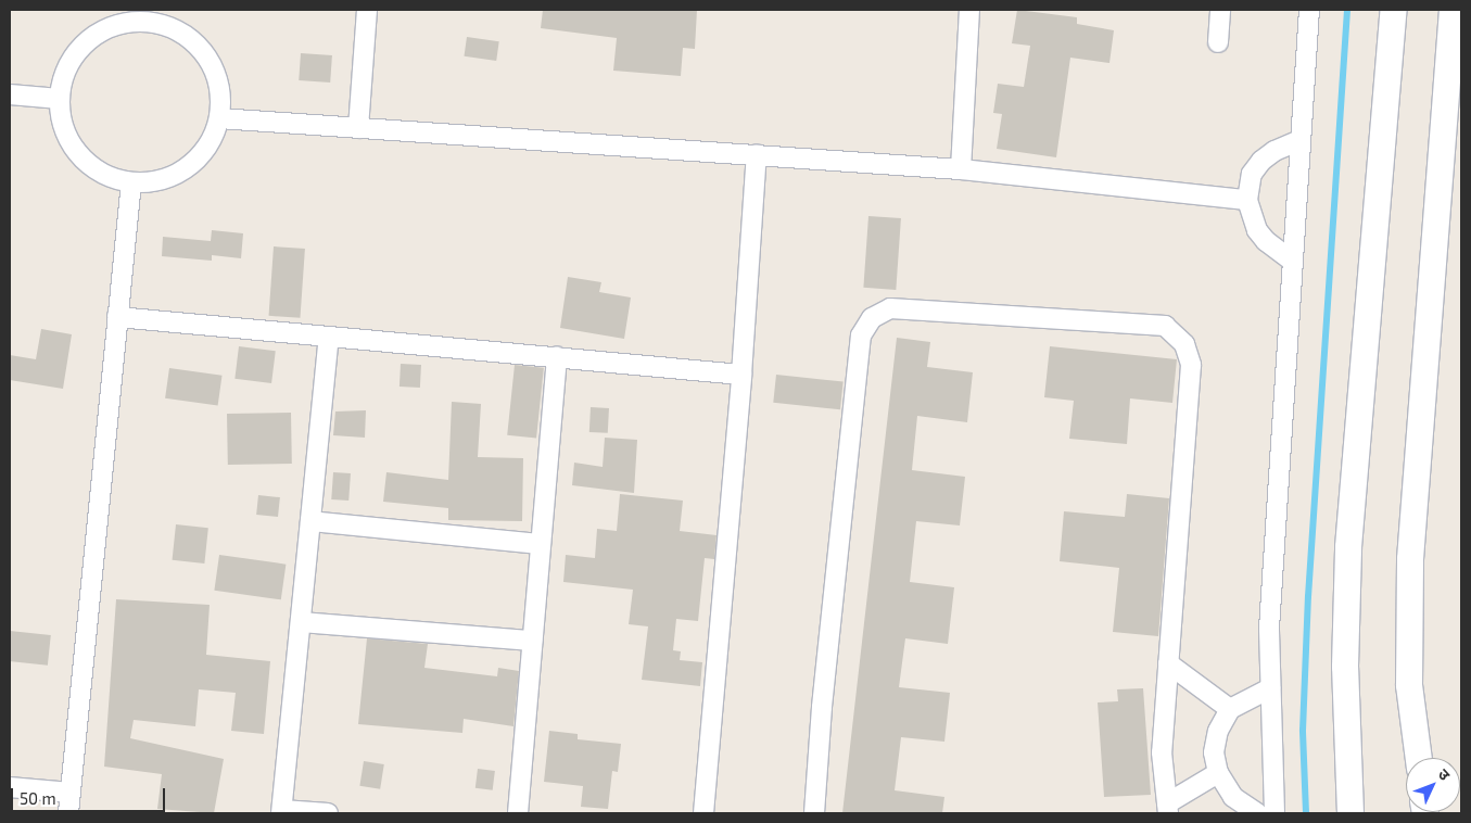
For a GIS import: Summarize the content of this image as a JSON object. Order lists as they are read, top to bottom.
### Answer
{
  "scale_bar": "50 m",
  "north": "top right"
}
